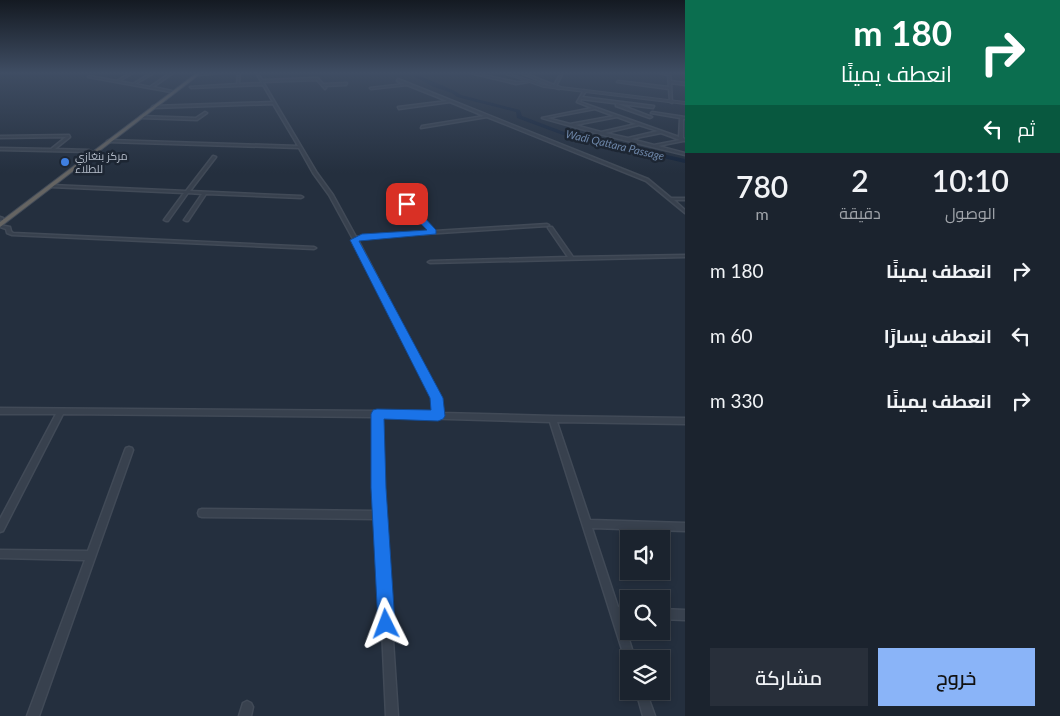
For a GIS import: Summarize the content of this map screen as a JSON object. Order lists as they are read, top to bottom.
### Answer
{
  "water": ["Wadi Qattara Passage"],
  "places": ["مركز بنغازي للطلاء"],
  "page": {
    "turn": ["180 m", "انعطف يمينًا"],
    "then": "ثم",
    "eta": [
      "10:10",
      "الوصول",
      "2",
      "دقيقة",
      "780",
      "m"
    ],
    "list": [
      {
        "name": "انعطف يمينًا",
        "value": "180 m"
      },
      {
        "name": "انعطف يسارًا",
        "value": "60 m"
      },
      {
        "name": "انعطف يمينًا",
        "value": "330 m"
      }
    ],
    "buttons": ["خروج", "مشاركة"]
  }
}
